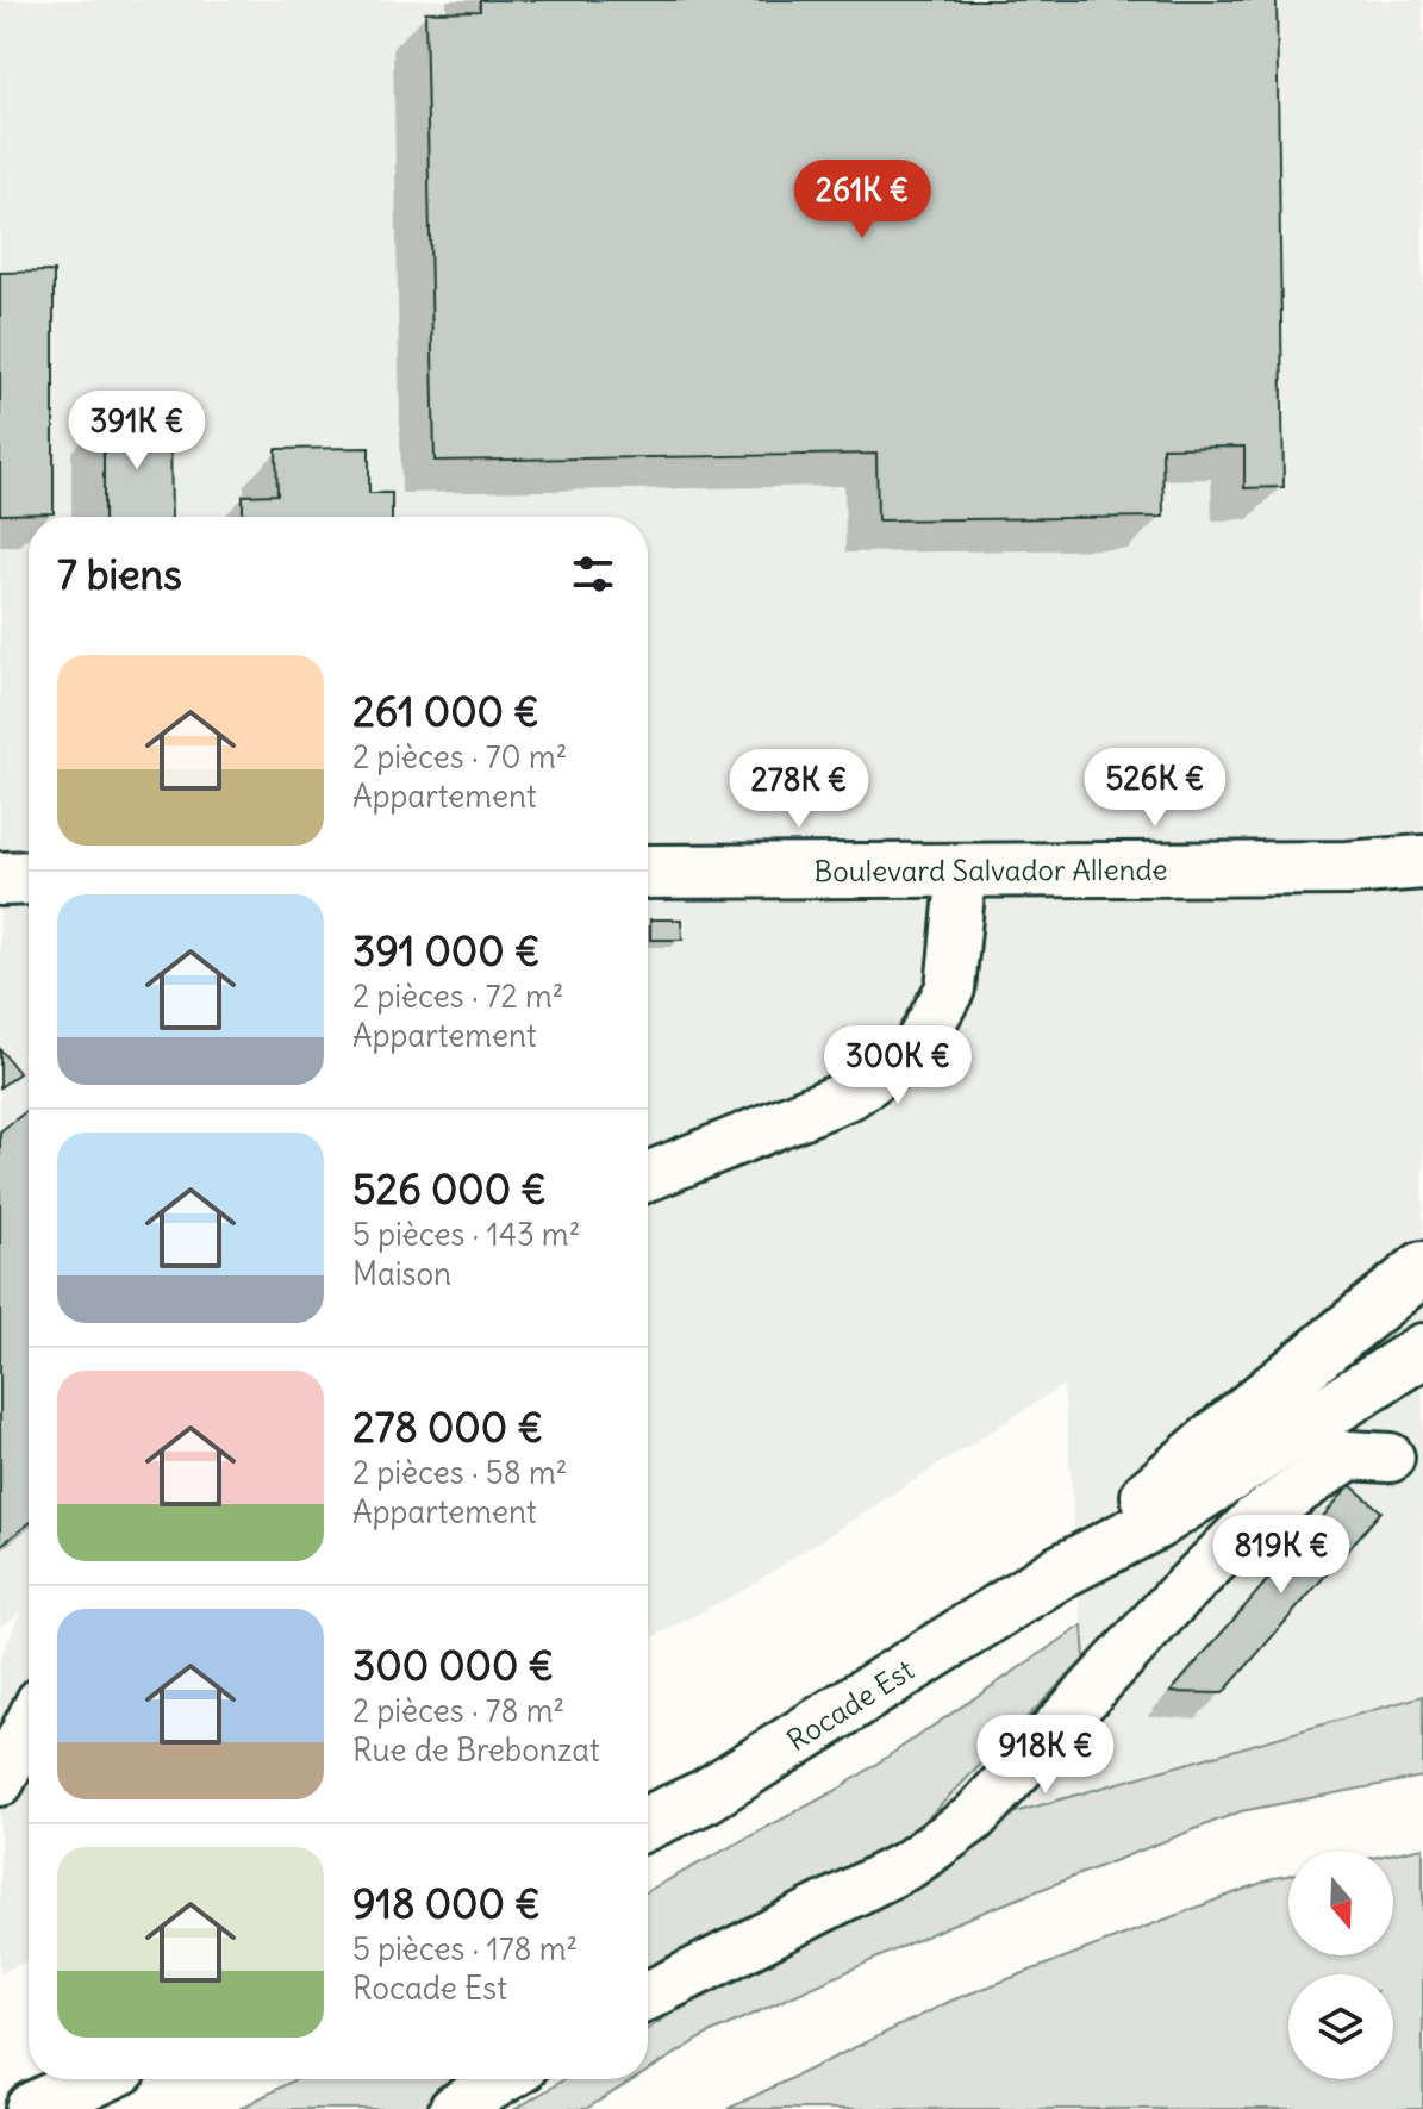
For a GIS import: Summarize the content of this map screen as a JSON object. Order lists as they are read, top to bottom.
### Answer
{
  "streets": {
    "main road": ["Boulevard Salvador Allende", "Rocade Est"]
  },
  "north": "bottom",
  "page": {
    "price": [
      "261K €",
      "391K €",
      "526K €",
      "278K €",
      "300K €",
      "819K €",
      "918K €"
    ],
    "heading": "7 biens",
    "list": [
      {
        "name": "261 000 €",
        "note": "2 pièces · 70 m² · Appartement"
      },
      {
        "name": "391 000 €",
        "note": "2 pièces · 72 m² · Appartement"
      },
      {
        "name": "526 000 €",
        "note": "5 pièces · 143 m² · Maison"
      },
      {
        "name": "278 000 €",
        "note": "2 pièces · 58 m² · Appartement"
      },
      {
        "name": "300 000 €",
        "note": "2 pièces · 78 m² · Rue de Brebonzat"
      },
      {
        "name": "918 000 €",
        "note": "5 pièces · 178 m² · Rocade Est"
      }
    ]
  }
}
